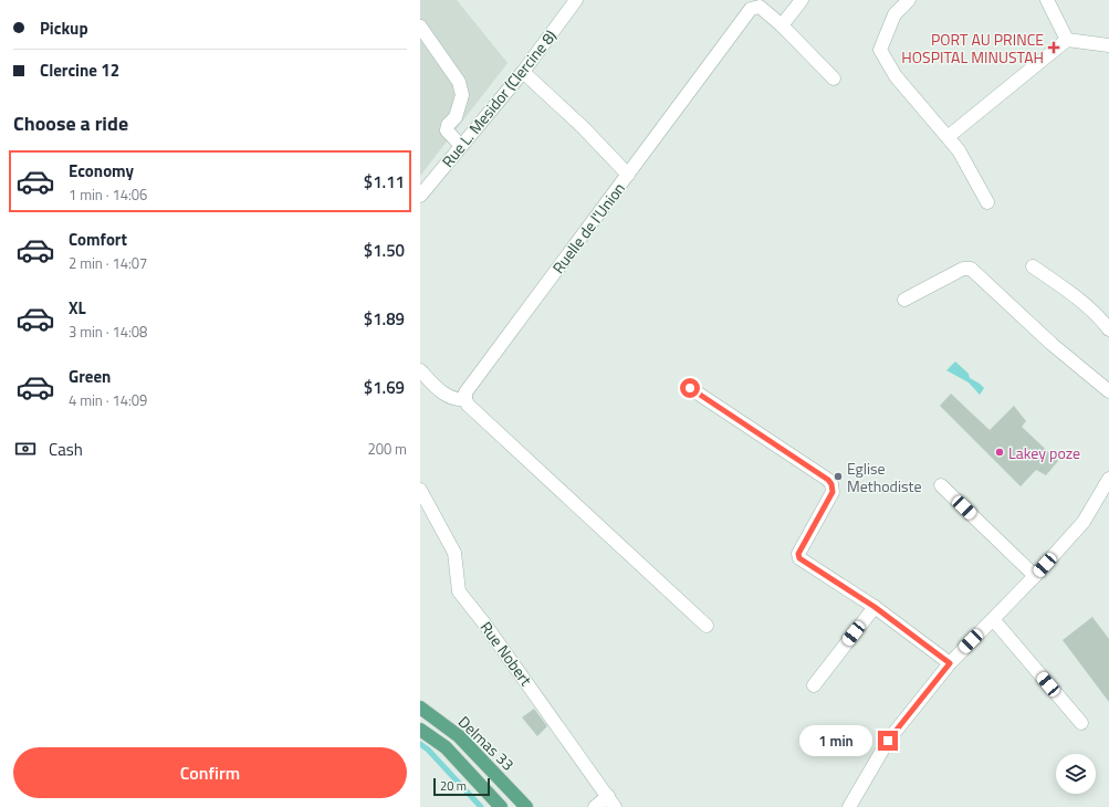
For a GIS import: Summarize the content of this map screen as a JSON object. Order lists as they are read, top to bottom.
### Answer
{
  "streets": {
    "main road": ["Delmas 33"],
    "street": ["Rue L. Mesidor (Clercine 8)", "Ruelle de l'Union", "Rue Nobert"]
  },
  "crossings": [
    ["Rue L. Mesidor (Clercine 8)", "Ruelle de l'Union"]
  ],
  "places": {
    "health": ["PORT AU PRINCE HOSPITAL MINUSTAH"],
    "other": ["Lakey poze", "Eglise Methodiste"]
  },
  "scale_bar": "20 m",
  "page": {
    "banner": ["Pickup", "Clercine 12"],
    "heading": "Choose a ride",
    "list": [
      {
        "name": "Economy",
        "note": "1 min · 14:06",
        "value": "$1.11"
      },
      {
        "name": "Comfort",
        "note": "2 min · 14:07",
        "value": "$1.50"
      },
      {
        "name": "XL",
        "note": "3 min · 14:08",
        "value": "$1.89"
      },
      {
        "name": "Green",
        "note": "4 min · 14:09",
        "value": "$1.69"
      }
    ],
    "pay": ["Cash", "200 m"],
    "bubble": "1 min",
    "buttons": "Confirm",
    "scale": "20 m"
  }
}
